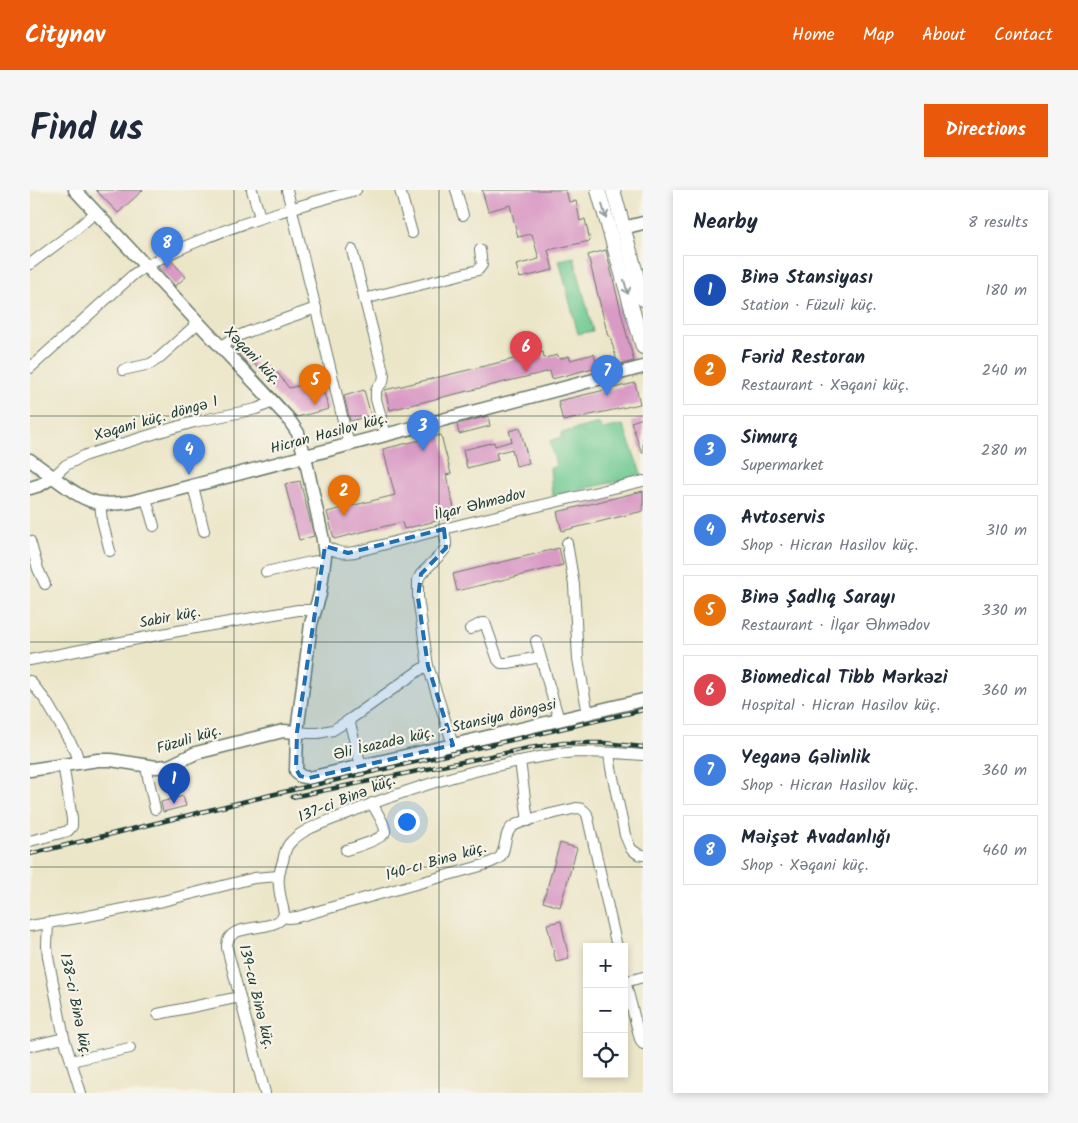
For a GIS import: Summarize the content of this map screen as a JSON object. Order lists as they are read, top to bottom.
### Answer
{
  "streets": {
    "street": [
      "Xəqani küç.",
      "Xəqani küç. döngə 1",
      "Hicran Hasilov küç.",
      "İlqar Əhmədov",
      "Sabir küç.",
      "Əli İsazadə küç. - Stansiya döngəsi",
      "Füzuli küç.",
      "137-ci Binə küç.",
      "140-cı Binə küç.",
      "139-cu Binə küç.",
      "138-ci Binə küç."
    ]
  },
  "crossings": [
    ["Xəqani küç.", "Xəqani küç. döngə 1"],
    ["Xəqani küç.", "Hicran Hasilov küç."],
    ["Xəqani küç.", "İlqar Əhmədov"],
    ["Xəqani küç.", "Sabir küç."],
    ["Xəqani küç.", "Əli İsazadə küç. - Stansiya döngəsi"],
    ["Xəqani küç.", "Füzuli küç."],
    ["Xəqani küç. döngə 1", "Hicran Hasilov küç."],
    ["Əli İsazadə küç. - Stansiya döngəsi", "Füzuli küç."],
    ["140-cı Binə küç.", "139-cu Binə küç."]
  ],
  "page": {
    "header": "Citynav",
    "nav": [
      "Home",
      "Map",
      "About",
      "Contact"
    ],
    "title": "Find us",
    "buttons": "Directions",
    "heading": ["Nearby", "8 results"],
    "pins": [
      "8",
      "6",
      "7",
      "5",
      "3",
      "4",
      "2",
      "1"
    ],
    "list": [
      {
        "mark": "1",
        "name": "Binǝ Stansiyası",
        "note": "Station · Füzuli küç.",
        "value": "180 m"
      },
      {
        "mark": "2",
        "name": "Fərid Restoran",
        "note": "Restaurant · Xəqani küç.",
        "value": "240 m"
      },
      {
        "mark": "3",
        "name": "Simurq",
        "note": "Supermarket",
        "value": "280 m"
      },
      {
        "mark": "4",
        "name": "Avtoservis",
        "note": "Shop · Hicran Hasilov küç.",
        "value": "310 m"
      },
      {
        "mark": "5",
        "name": "Binə Şadlıq Sarayı",
        "note": "Restaurant · İlqar Əhmədov",
        "value": "330 m"
      },
      {
        "mark": "6",
        "name": "Biomedical Tibb Mərkəzi",
        "note": "Hospital · Hicran Hasilov küç.",
        "value": "360 m"
      },
      {
        "mark": "7",
        "name": "Yeganə Gəlinlik",
        "note": "Shop · Hicran Hasilov küç.",
        "value": "360 m"
      },
      {
        "mark": "8",
        "name": "Məişət Avadanlığı",
        "note": "Shop · Xəqani küç.",
        "value": "460 m"
      }
    ],
    "map_buttons": ["+", "−"]
  }
}
